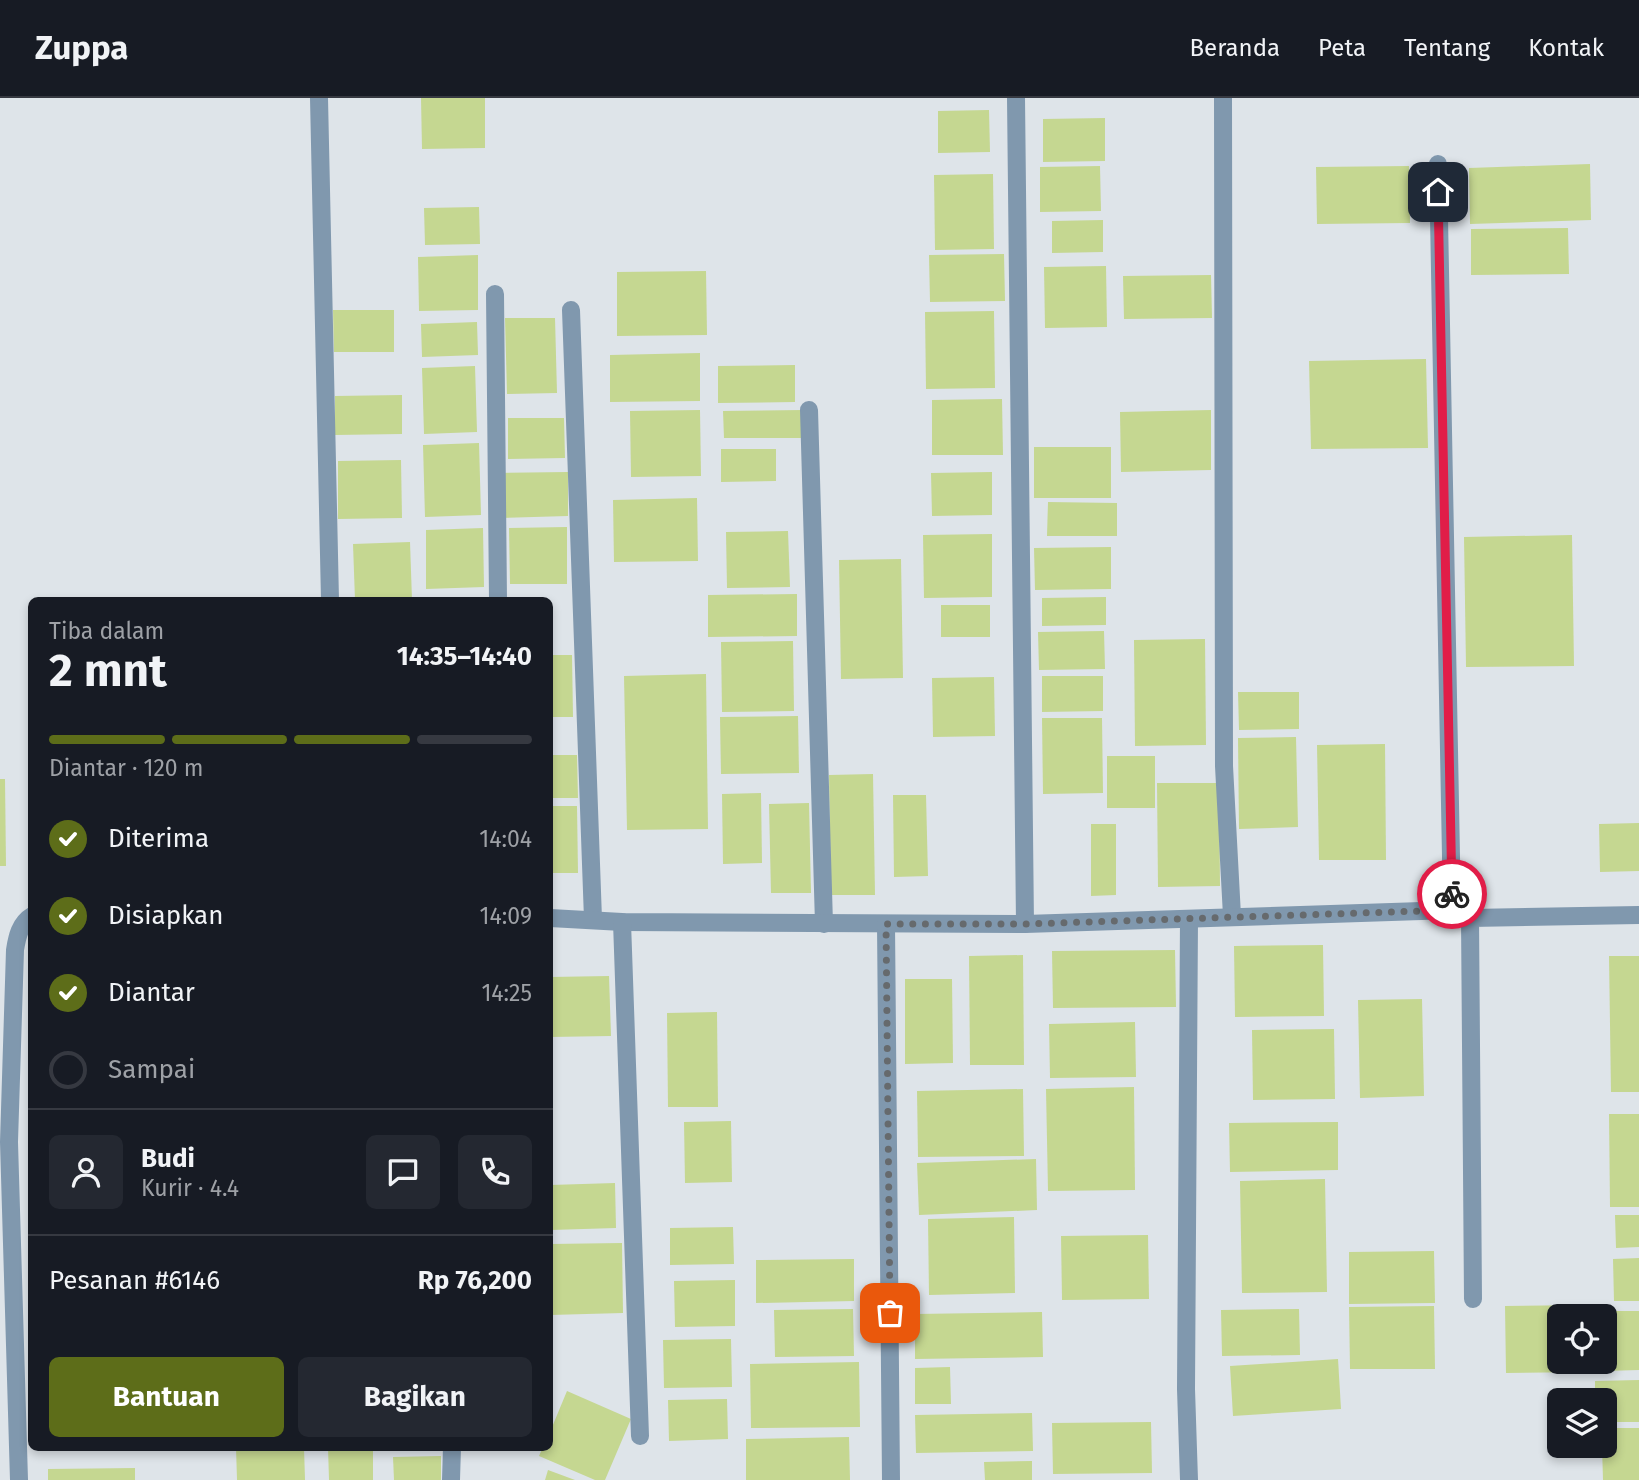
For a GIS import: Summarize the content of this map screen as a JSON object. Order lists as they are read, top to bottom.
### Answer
{
  "page": {
    "header": "Zuppa",
    "nav": [
      "Beranda",
      "Peta",
      "Tentang",
      "Kontak"
    ],
    "heading": ["2 mnt", "Tiba dalam", "14:35–14:40"],
    "panel": [
      "Budi",
      "Kurir · 4.4",
      "Pesanan #6146",
      "Rp 76,200"
    ],
    "bar": "Diantar · 120 m",
    "list": [
      ["Diterima", "14:04"],
      ["Disiapkan", "14:09"],
      ["Diantar", "14:25"],
      "Sampai"
    ],
    "buttons": ["Bantuan", "Bagikan"]
  }
}
